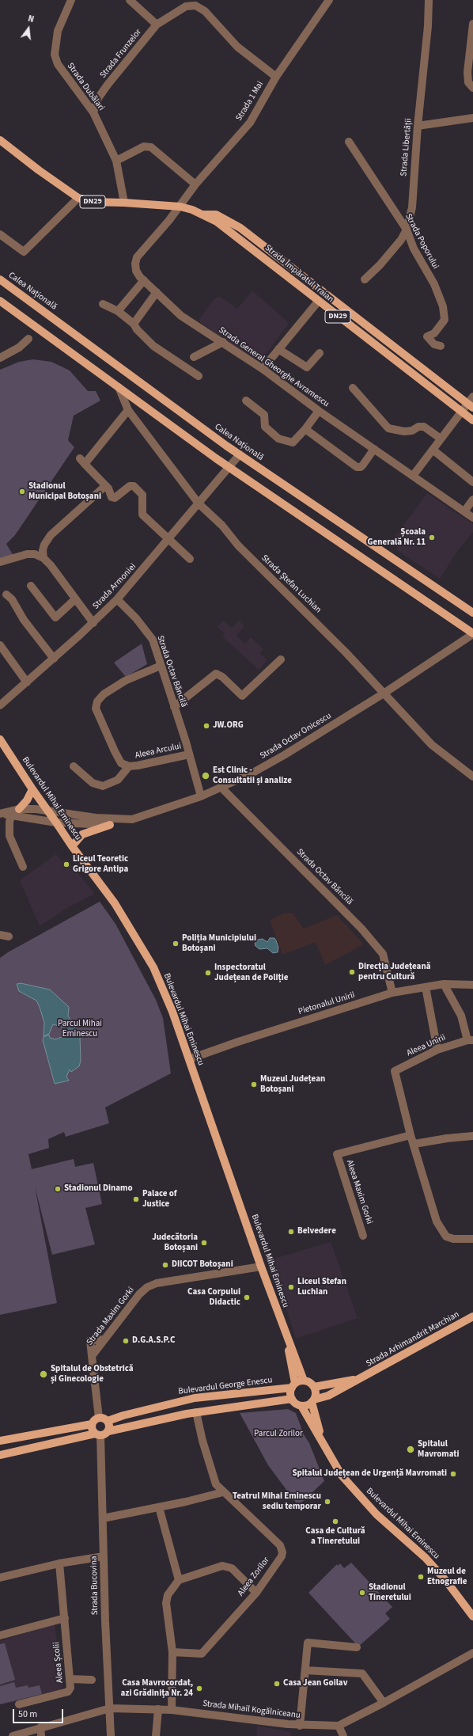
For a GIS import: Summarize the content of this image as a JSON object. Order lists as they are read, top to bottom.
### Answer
{
  "streets": {
    "main road": [
      "DN29",
      "Strada Împăratul Traian",
      "Calea Națională",
      "Bulevardul Mihai Eminescu",
      "Strada Arhimandrit Marchian",
      "Bulevardul George Enescu"
    ],
    "street": [
      "Strada Frunzelor",
      "Strada Dubălari",
      "Strada 1 Mai",
      "Strada Libertății",
      "Strada Poporului",
      "Strada General Gheorghe Avramescu",
      "Strada Ștefan Luchian",
      "Strada Armoniei",
      "Strada Octav Băncilă",
      "Strada Octav Onicescu",
      "Aleea Arcului",
      "Pietonalul Unirii",
      "Aleea Unirii",
      "Aleea Maxim Gorki",
      "Strada Maxim Gorki",
      "Aleea Zorilor",
      "Strada Bucovina",
      "Aleea Școlii",
      "Strada Mihail Kogălniceanu"
    ]
  },
  "crossings": [
    ["Strada Frunzelor", "Strada Dubălari"],
    ["Strada Frunzelor", "Strada 1 Mai"],
    ["Strada Dubălari", "Strada Împăratul Traian"],
    ["Strada 1 Mai", "Strada Împăratul Traian"],
    ["Strada 1 Mai", "Strada General Gheorghe Avramescu"],
    ["Strada Libertății", "Strada Poporului"],
    ["Strada Împăratul Traian", "Strada General Gheorghe Avramescu"],
    ["Calea Națională", "Strada Armoniei"],
    ["Strada Ștefan Luchian", "Strada Armoniei"],
    ["Strada Ștefan Luchian", "Strada Octav Onicescu"],
    ["Strada Armoniei", "Strada Octav Băncilă"],
    ["Strada Octav Băncilă", "Strada Octav Onicescu"],
    ["Strada Octav Băncilă", "Aleea Arcului"],
    ["Strada Octav Băncilă", "Pietonalul Unirii"],
    ["Strada Octav Onicescu", "Bulevardul Mihai Eminescu"],
    ["Bulevardul Mihai Eminescu", "Pietonalul Unirii"],
    ["Bulevardul Mihai Eminescu", "Strada Maxim Gorki"],
    ["Bulevardul Mihai Eminescu", "Strada Arhimandrit Marchian"],
    ["Bulevardul Mihai Eminescu", "Bulevardul George Enescu"],
    ["Pietonalul Unirii", "Aleea Unirii"],
    ["Aleea Unirii", "Aleea Maxim Gorki"],
    ["Strada Maxim Gorki", "Bulevardul George Enescu"],
    ["Strada Maxim Gorki", "Strada Bucovina"],
    ["Strada Arhimandrit Marchian", "Bulevardul George Enescu"],
    ["Bulevardul George Enescu", "Strada Bucovina"],
    ["Strada Bucovina", "Strada Mihail Kogălniceanu"]
  ],
  "parks": ["Parcul Mihai Eminescu", "Parcul Zorilor"],
  "places": [
    "Stadionul Municipal Botoșani",
    "Școala Generală Nr. 11",
    "JW.ORG",
    "Est Clinic - Consultatii și analize",
    "Liceul Teoretic Grigore Antipa",
    "Poliția Municipiului Botoșani",
    "Direcția Județeană pentru Cultură",
    "Inspectoratul Județean de Poliție",
    "Muzeul Județean Botoșani",
    "Stadionul Dinamo",
    "Palace of Justice",
    "Belvedere",
    "Judecătoria Botoșani",
    "DIICOT Botoșani",
    "Liceul Stefan Luchian",
    "Casa Corpului Didactic",
    "D.G.A.S.P.C",
    "Spitalul de Obstetrică și Ginecologie",
    "Spitalul Mavromati",
    "Spitalul Județean de Urgență Mavromati",
    "Teatrul Mihai Eminescu sediu temporar",
    "Casa de Cultură a Tineretului",
    "Muzeul de Etnografie",
    "Stadionul Tineretului",
    "Casa Jean Goilav",
    "Casa Mavrocordat, azi Grădinița Nr. 24"
  ],
  "scale_bar": "50 m",
  "north": "top"
}
